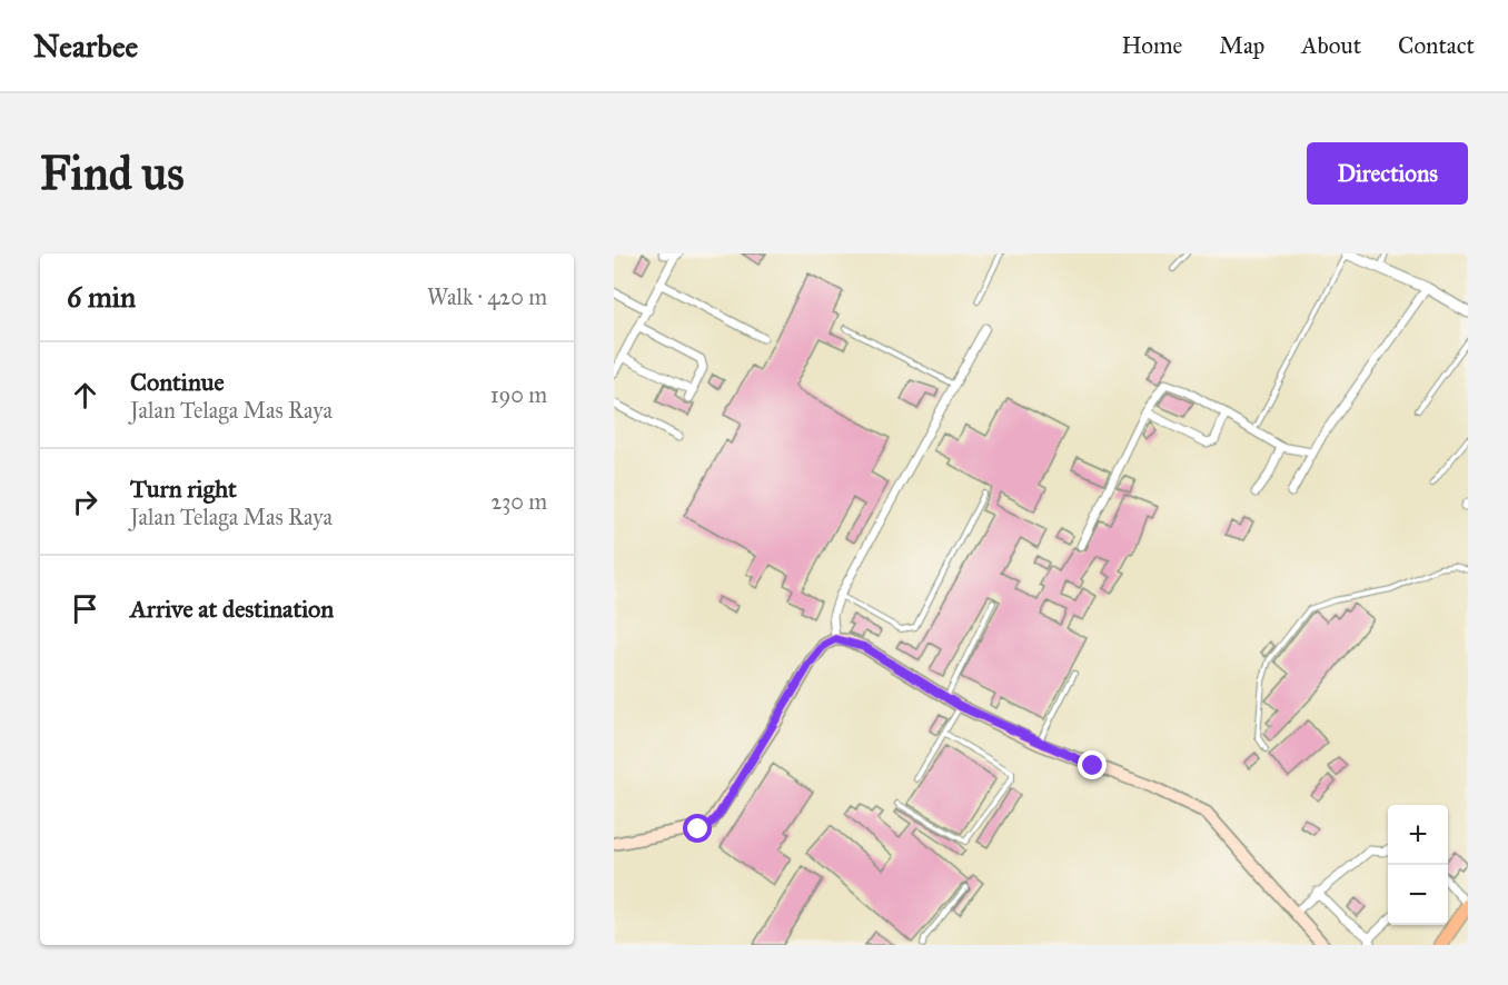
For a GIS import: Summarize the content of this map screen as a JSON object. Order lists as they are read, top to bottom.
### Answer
{
  "page": {
    "header": "Nearbee",
    "nav": [
      "Home",
      "Map",
      "About",
      "Contact"
    ],
    "buttons": "Directions",
    "title": "Find us",
    "heading": ["6 min", "Walk · 420 m"],
    "list": [
      ["Continue", "Jalan Telaga Mas Raya", "190 m"],
      ["Turn right", "Jalan Telaga Mas Raya", "230 m"],
      "Arrive at destination"
    ],
    "map_buttons": ["+", "−"]
  }
}
